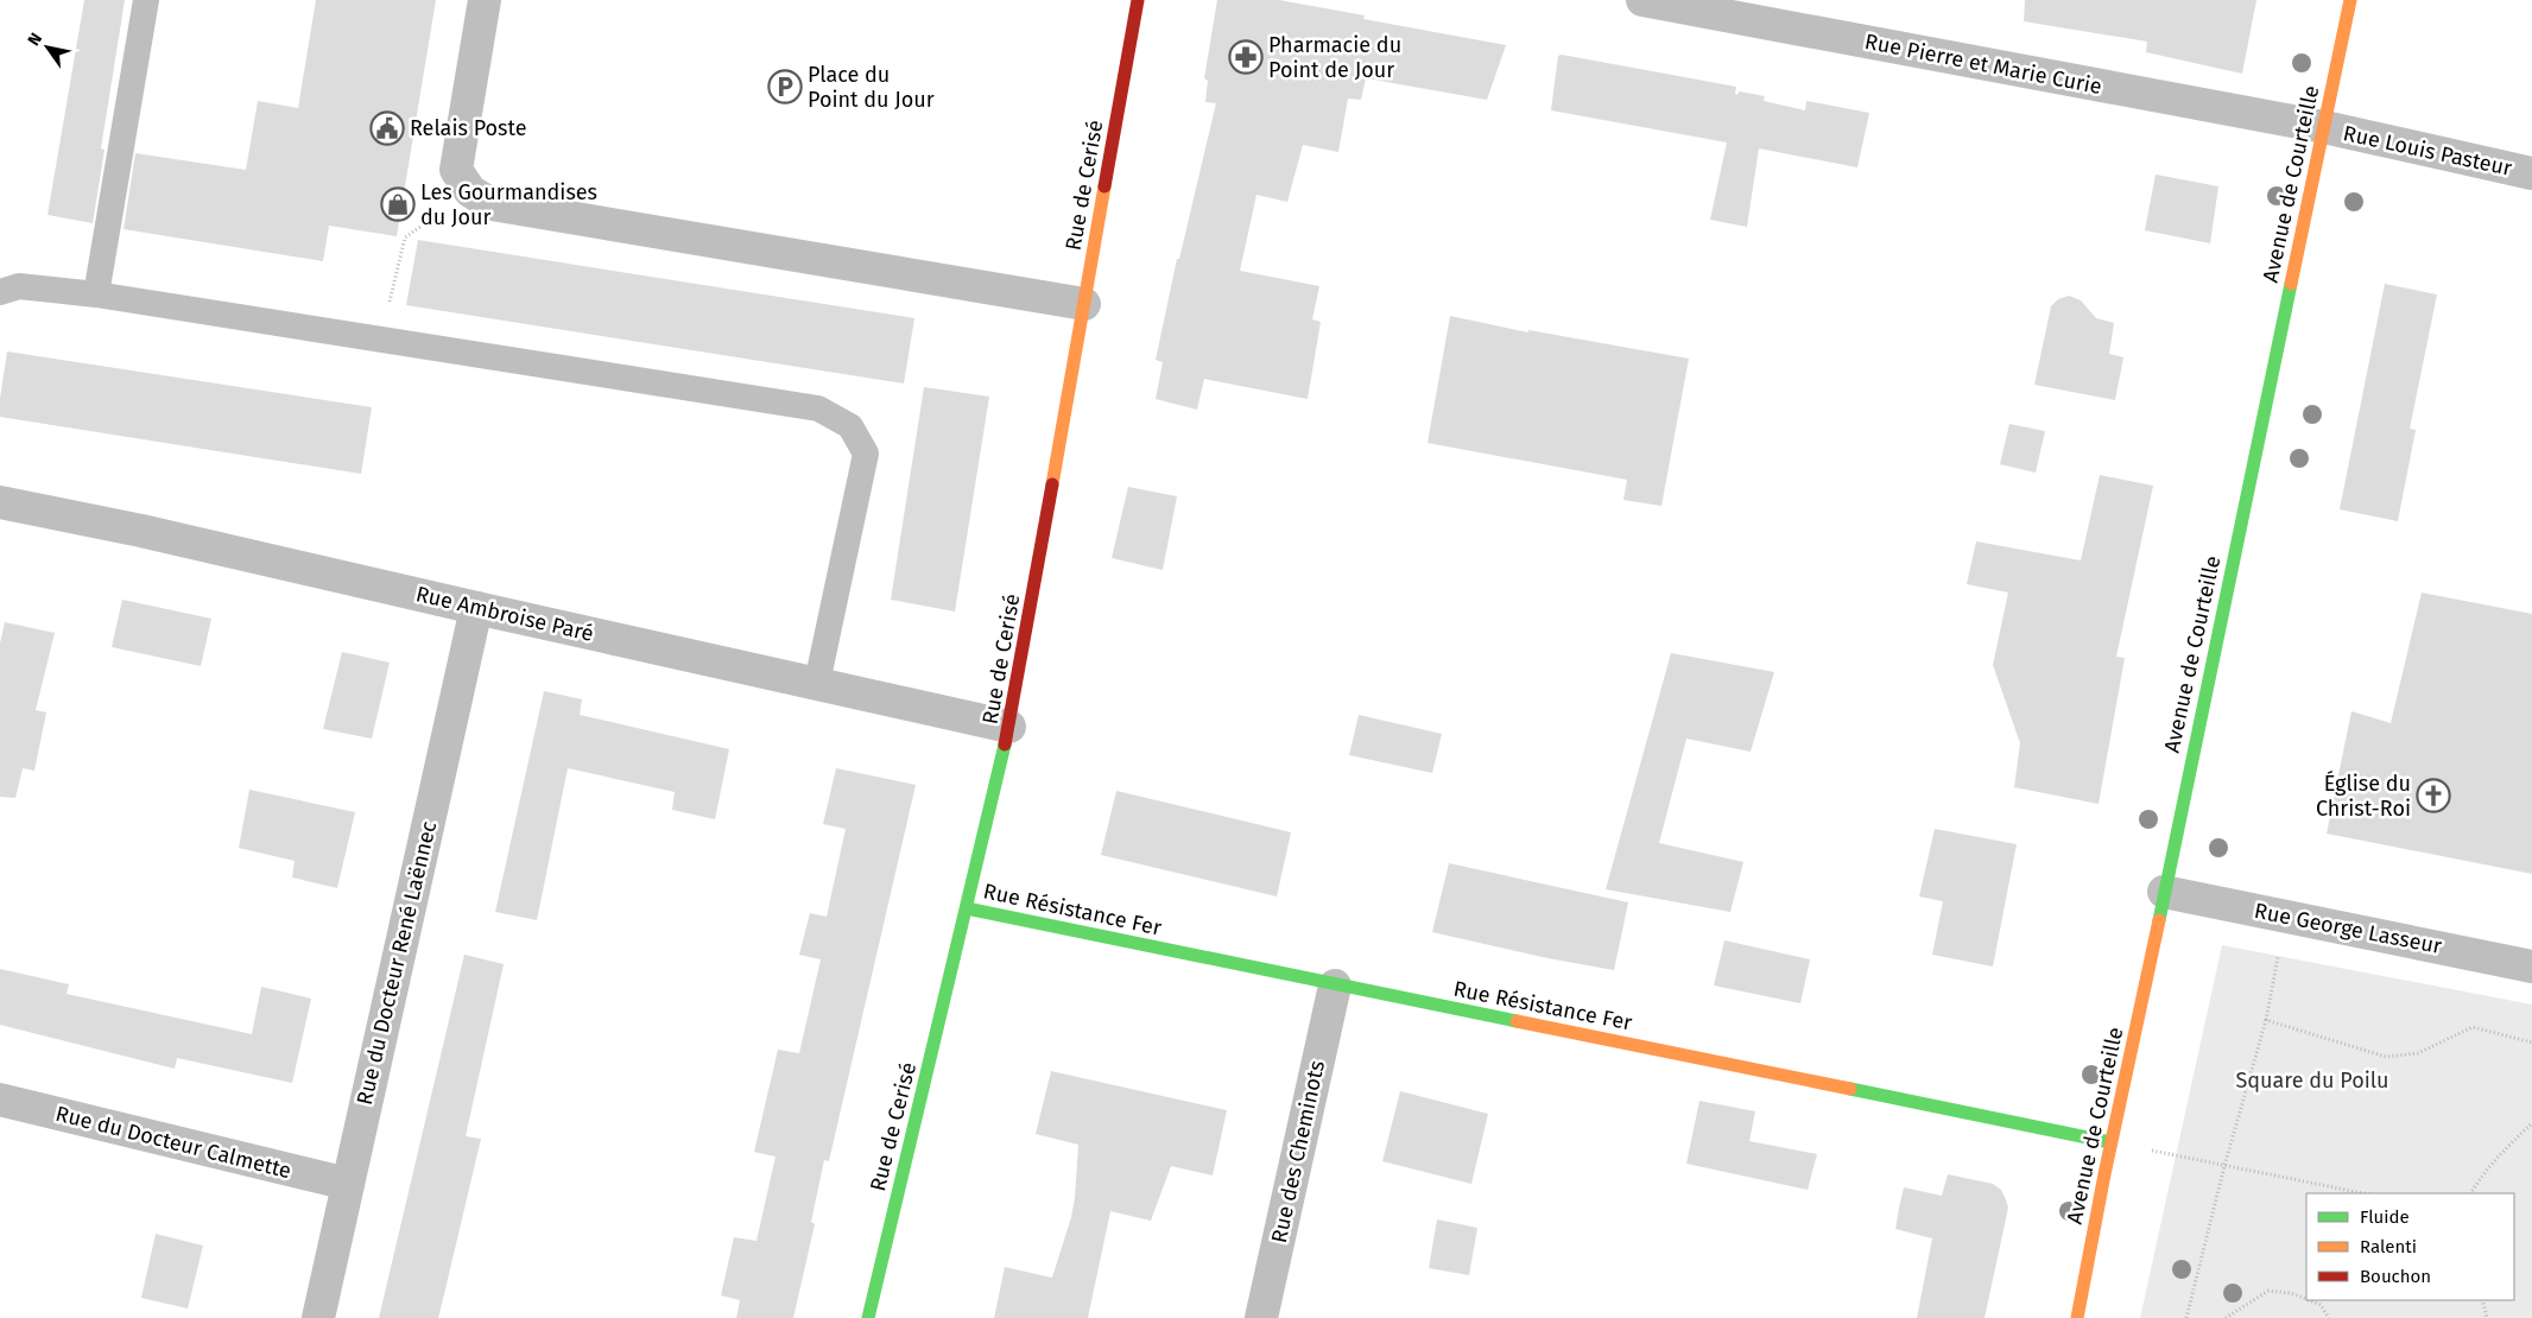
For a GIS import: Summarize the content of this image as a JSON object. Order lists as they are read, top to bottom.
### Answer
{
  "streets": {
    "street": [
      "Rue Pierre et Marie Curie",
      "Rue Louis Pasteur",
      "Avenue de Courteille",
      "Rue de Cerisé",
      "Rue Ambroise Paré",
      "Rue Résistance Fer",
      "Rue George Lasseur",
      "Rue du Docteur René Laënnec",
      "Rue du Docteur Calmette",
      "Rue des Cheminots"
    ]
  },
  "crossings": [
    ["Rue Pierre et Marie Curie", "Rue Louis Pasteur"],
    ["Rue Pierre et Marie Curie", "Avenue de Courteille"],
    ["Rue Louis Pasteur", "Avenue de Courteille"],
    ["Avenue de Courteille", "Rue Résistance Fer"],
    ["Avenue de Courteille", "Rue George Lasseur"],
    ["Rue de Cerisé", "Rue Ambroise Paré"],
    ["Rue de Cerisé", "Rue Résistance Fer"],
    ["Rue Ambroise Paré", "Rue du Docteur René Laënnec"],
    ["Rue Résistance Fer", "Rue des Cheminots"],
    ["Rue du Docteur René Laënnec", "Rue du Docteur Calmette"]
  ],
  "parks": ["Square du Poilu"],
  "places": {
    "pharmacy": ["Pharmacie du Point de Jour"],
    "parking": ["Place du Point du Jour"],
    "public building": ["Relais Poste"],
    "shop": ["Les Gourmandises du Jour"],
    "church": ["Église du Christ-Roi"]
  },
  "legend": ["Fluide", "Ralenti", "Bouchon"],
  "north": "top left"
}
